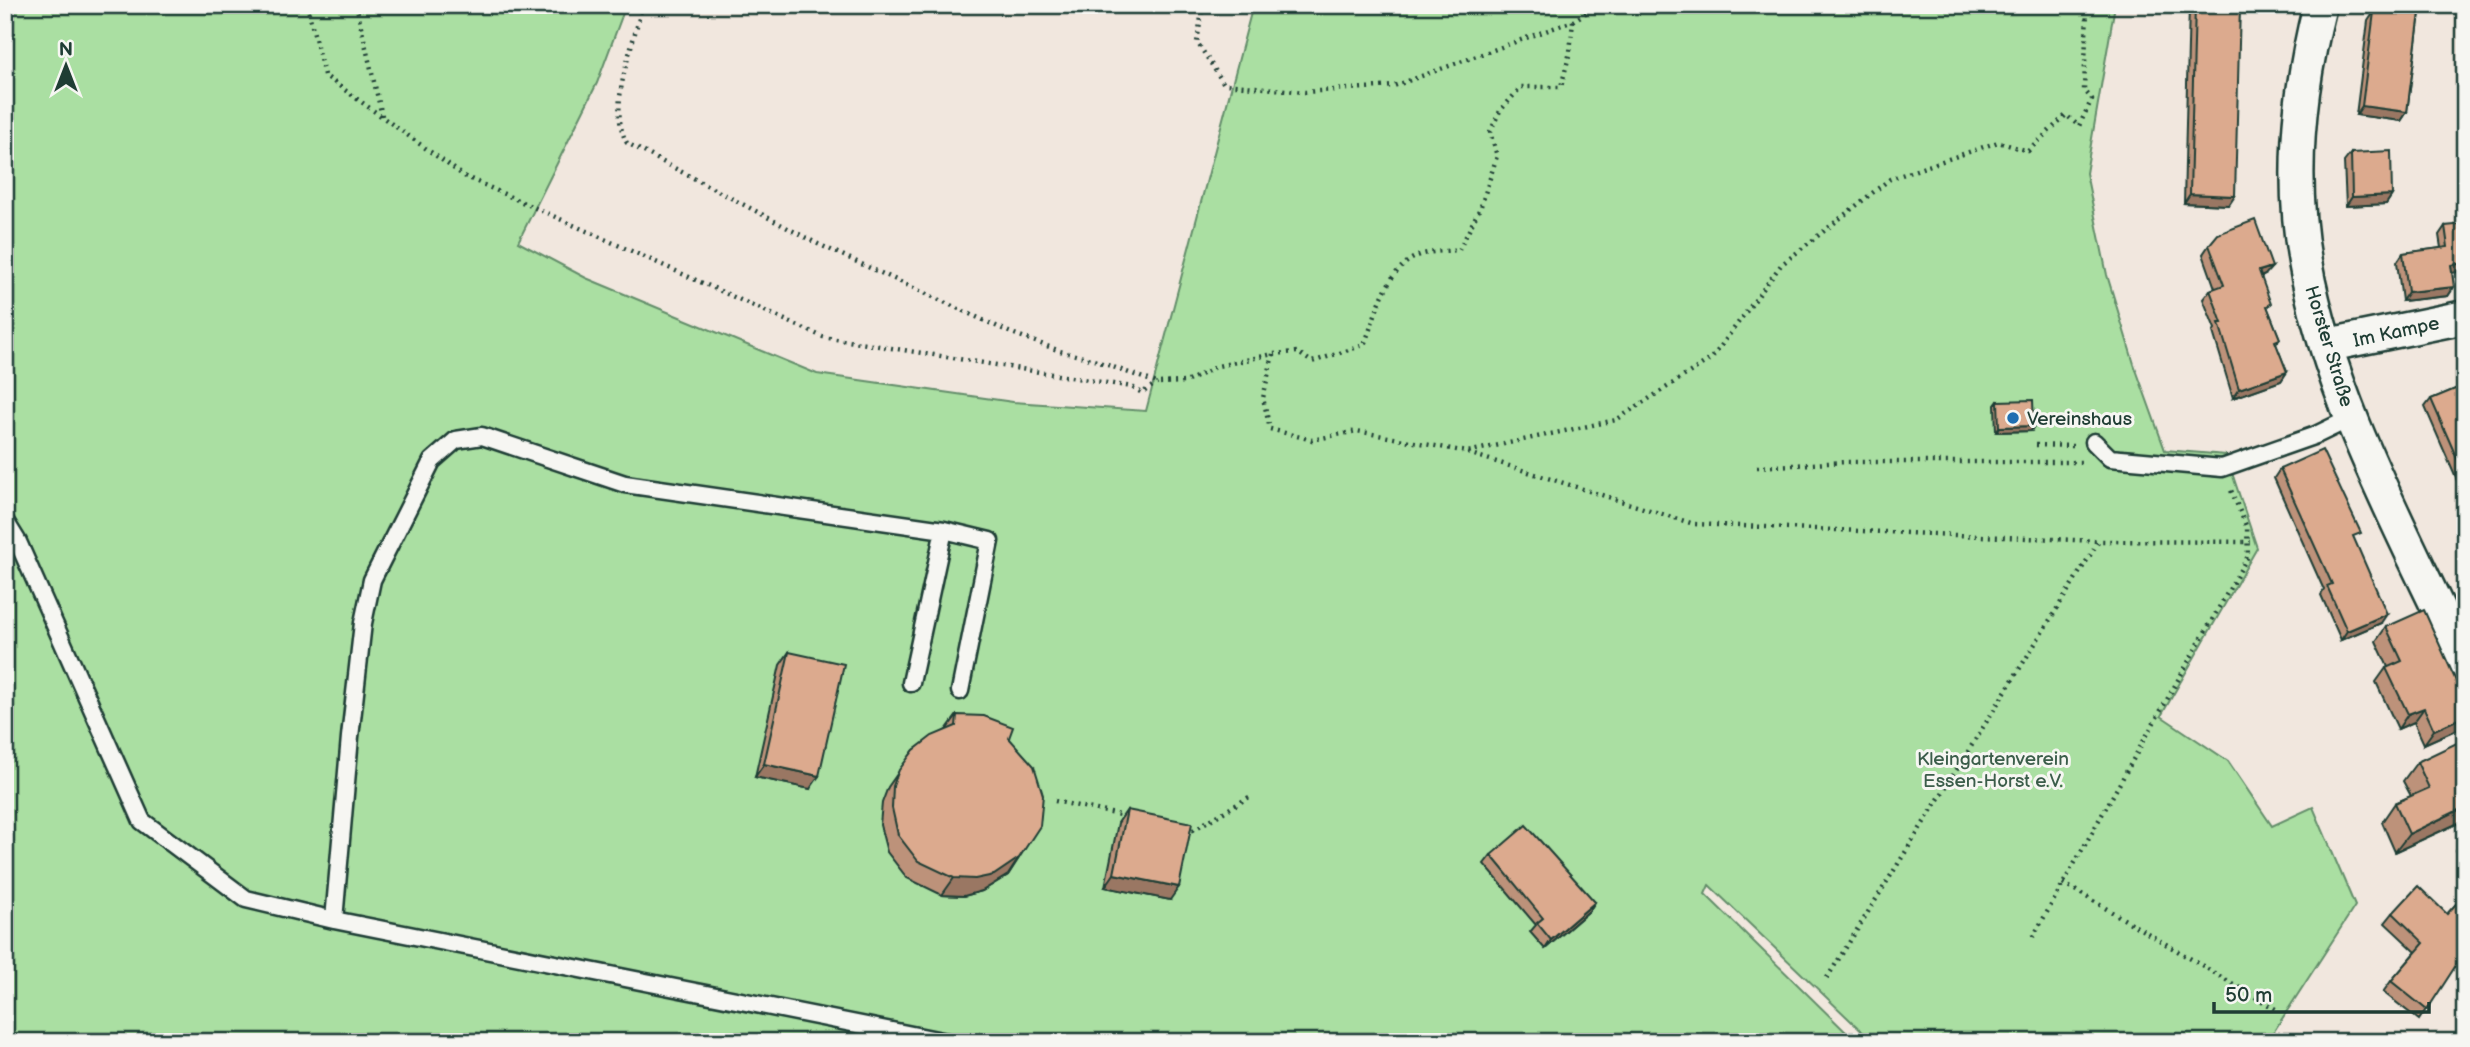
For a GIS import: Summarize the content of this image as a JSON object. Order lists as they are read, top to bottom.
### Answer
{
  "streets": {
    "street": ["Im Kampe", "Horster Straße"]
  },
  "crossings": [
    ["Im Kampe", "Horster Straße"]
  ],
  "parks": ["Kleingartenverein Essen-Horst e.V."],
  "places": ["Vereinshaus"],
  "scale_bar": "50 m",
  "north": "top"
}
